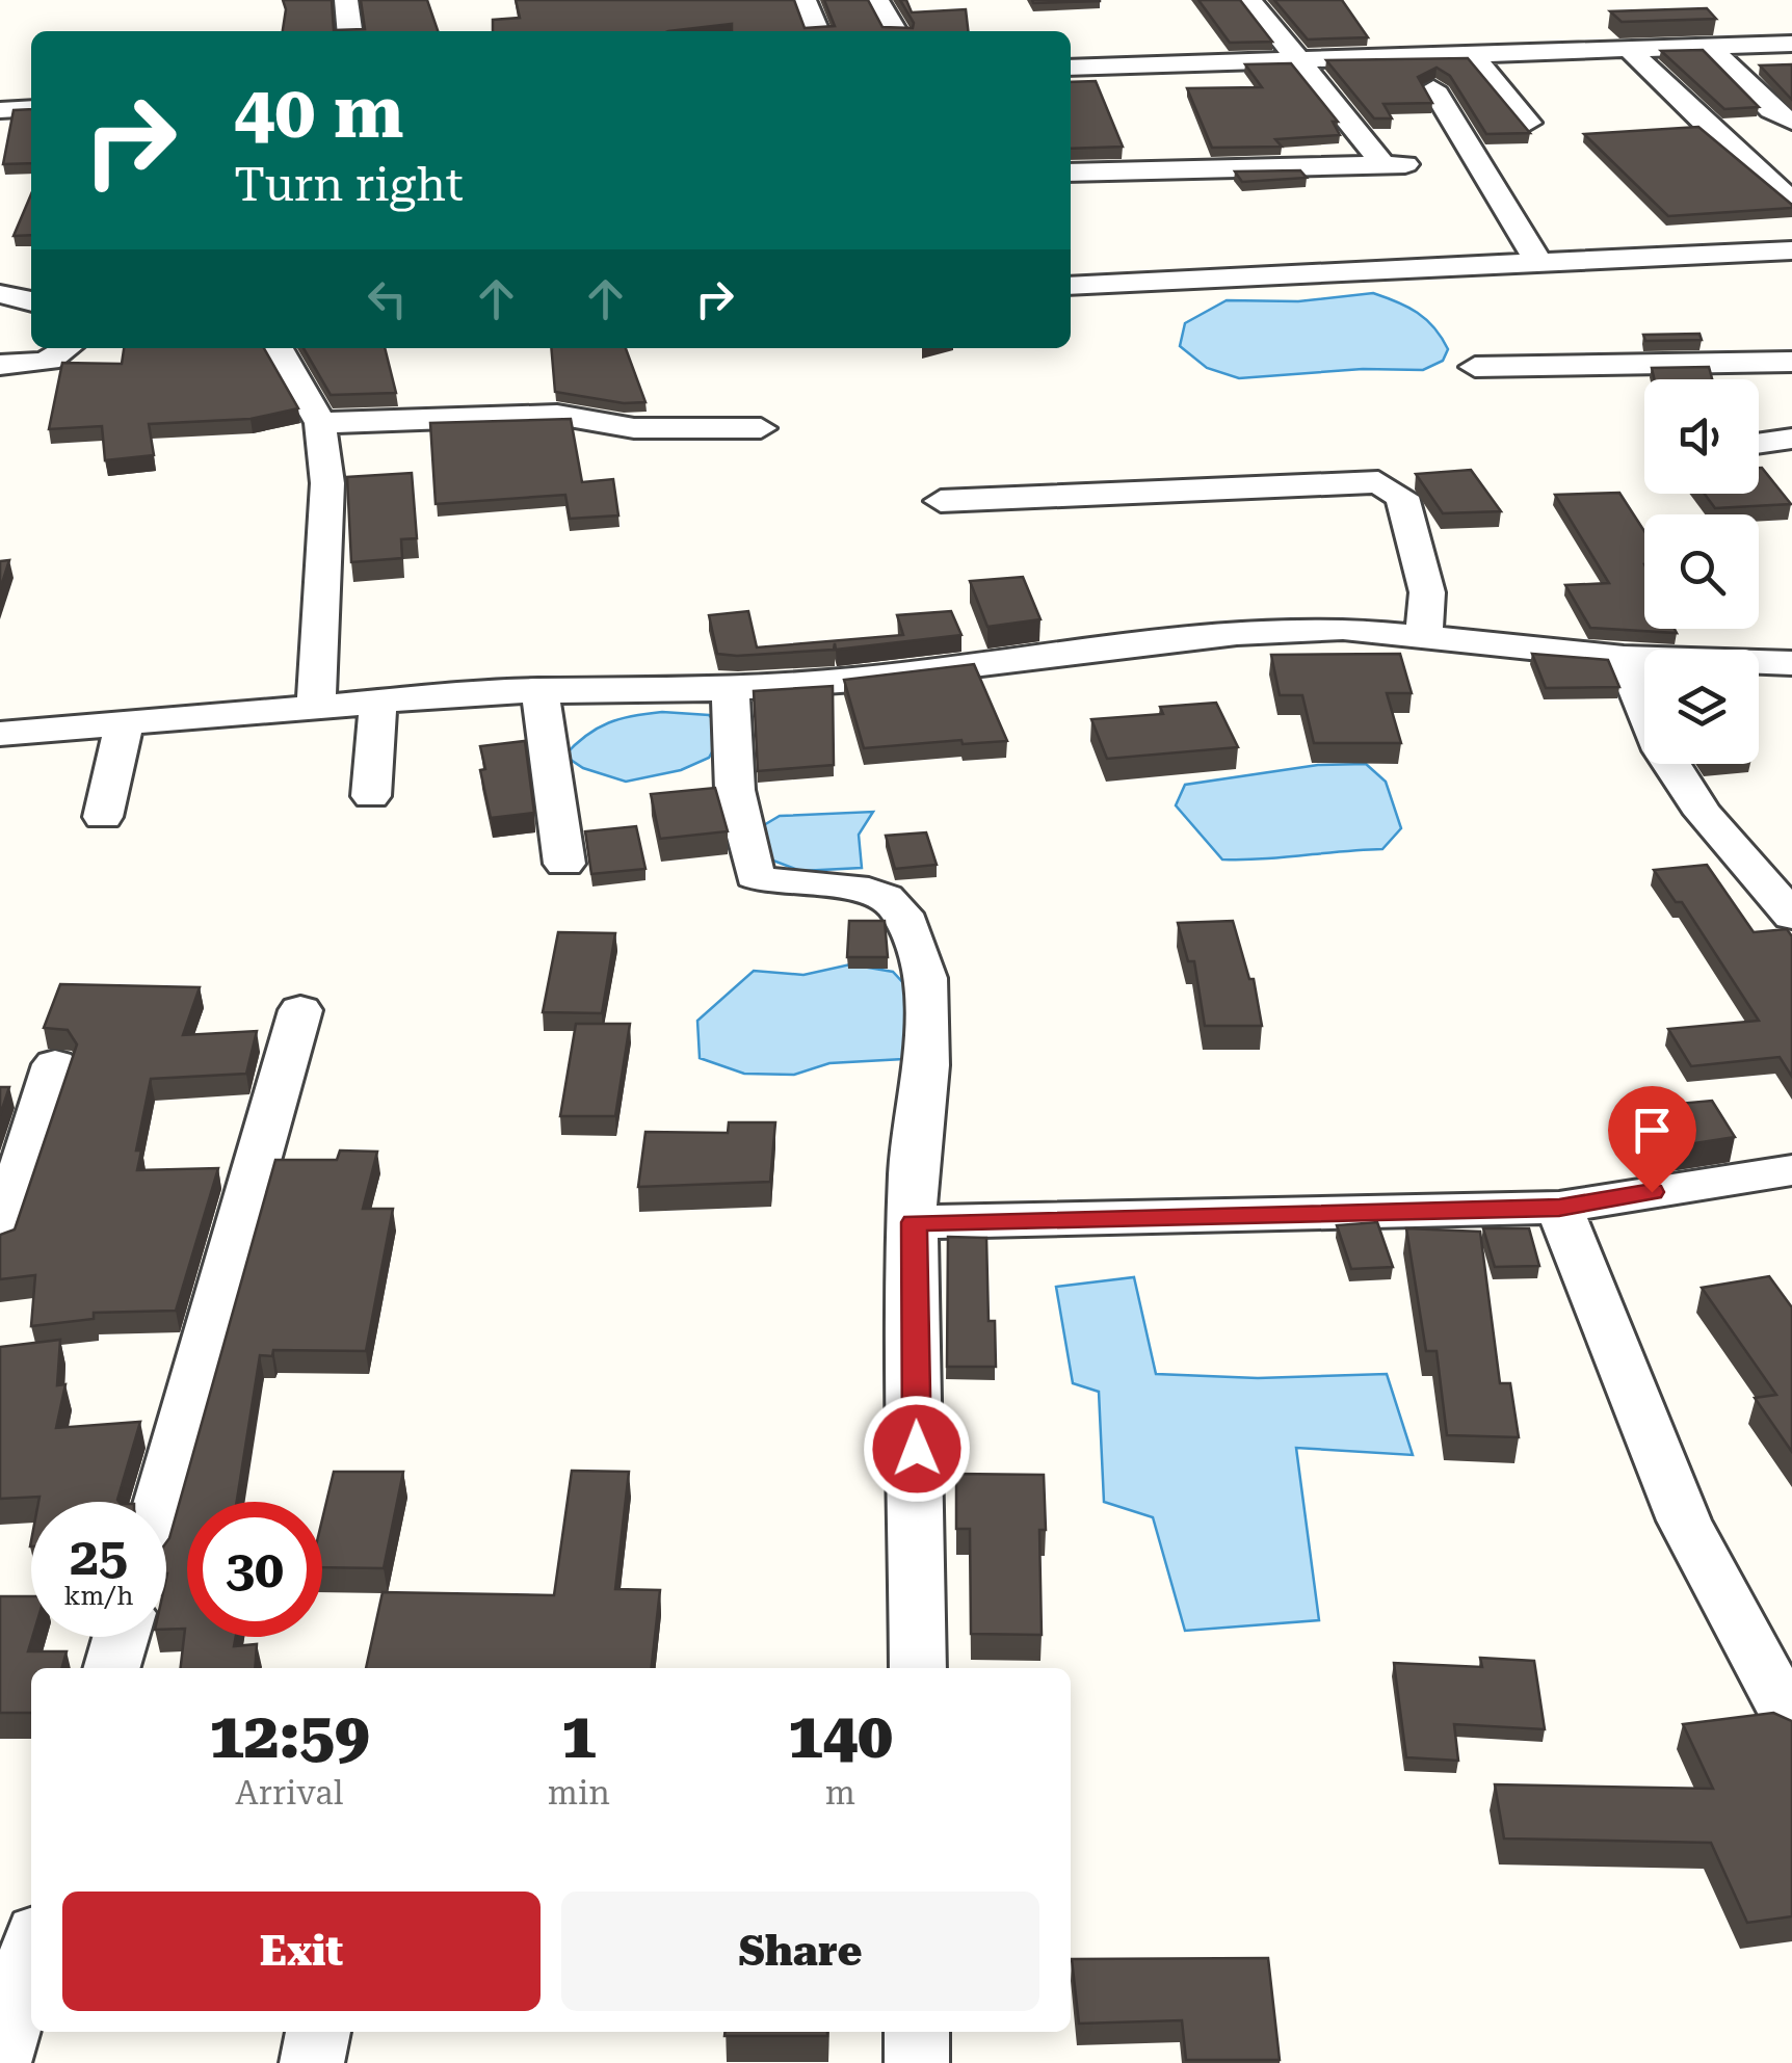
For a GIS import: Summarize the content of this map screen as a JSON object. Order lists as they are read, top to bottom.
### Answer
{
  "page": {
    "turn": ["40 m", "Turn right"],
    "speed": "25 km/h",
    "limit": "30",
    "eta": [
      "12:59",
      "Arrival",
      "1",
      "min",
      "140",
      "m"
    ],
    "buttons": ["Exit", "Share"]
  }
}
